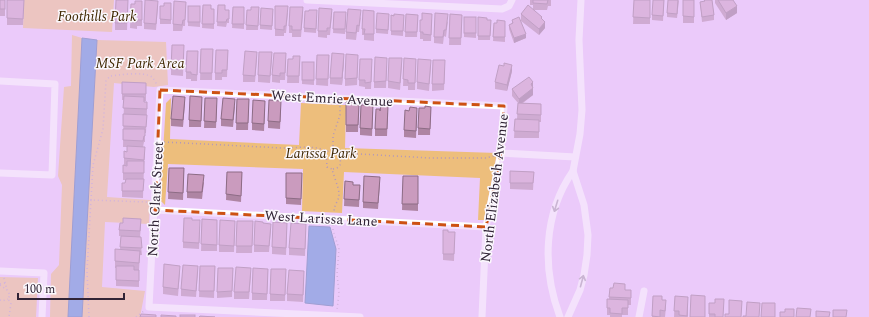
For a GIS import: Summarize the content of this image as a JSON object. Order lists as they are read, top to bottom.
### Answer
{
  "streets": {
    "street": [
      "West Emrie Avenue",
      "North Elizabeth Avenue",
      "North Clark Street",
      "West Larissa Lane"
    ]
  },
  "crossings": [
    ["West Emrie Avenue", "North Elizabeth Avenue"],
    ["West Emrie Avenue", "North Clark Street"],
    ["North Elizabeth Avenue", "West Larissa Lane"],
    ["North Clark Street", "West Larissa Lane"]
  ],
  "parks": ["Foothills Park", "MSF Park Area", "Larissa Park"],
  "scale_bar": "100 m"
}
